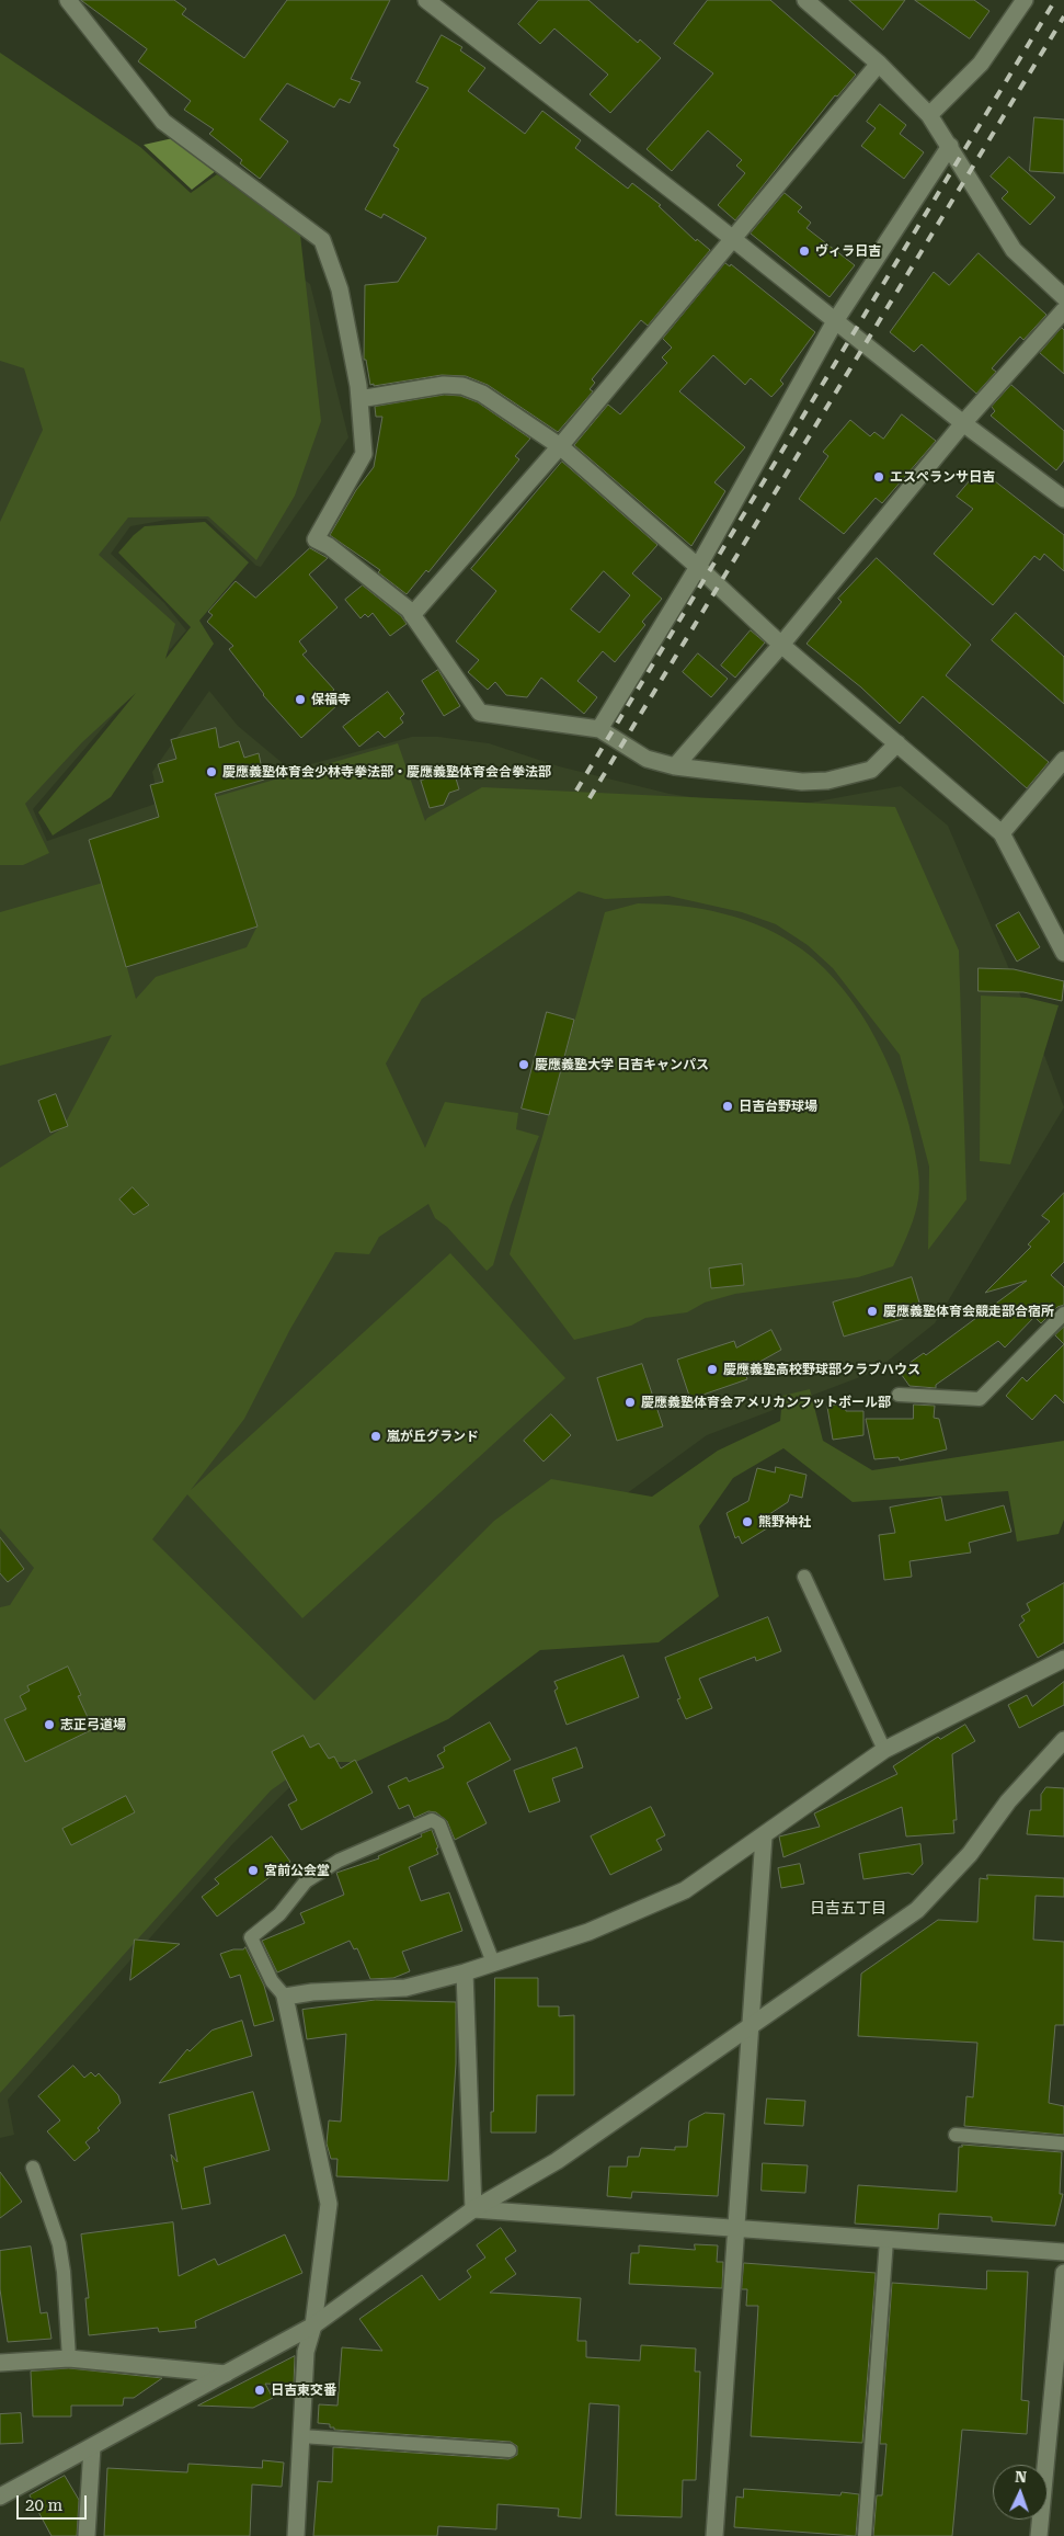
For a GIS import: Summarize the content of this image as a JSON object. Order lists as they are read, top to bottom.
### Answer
{
  "districts": ["日吉五丁目"],
  "places": [
    "ヴィラ日吉",
    "エスペランサ日吉",
    "保福寺",
    "慶應義塾体育会少林寺拳法部・慶應義塾体育会合拳法部",
    "慶應義塾大学 日吉キャンパス",
    "日吉台野球場",
    "慶應義塾体育会競走部合宿所",
    "慶應義塾高校野球部クラブハウス",
    "慶應義塾体育会アメリカンフットボール部",
    "嵐が丘グランド",
    "熊野神社",
    "志正弓道場",
    "宮前公会堂",
    "日吉東交番"
  ],
  "scale_bar": "20 m",
  "north": "top"
}
